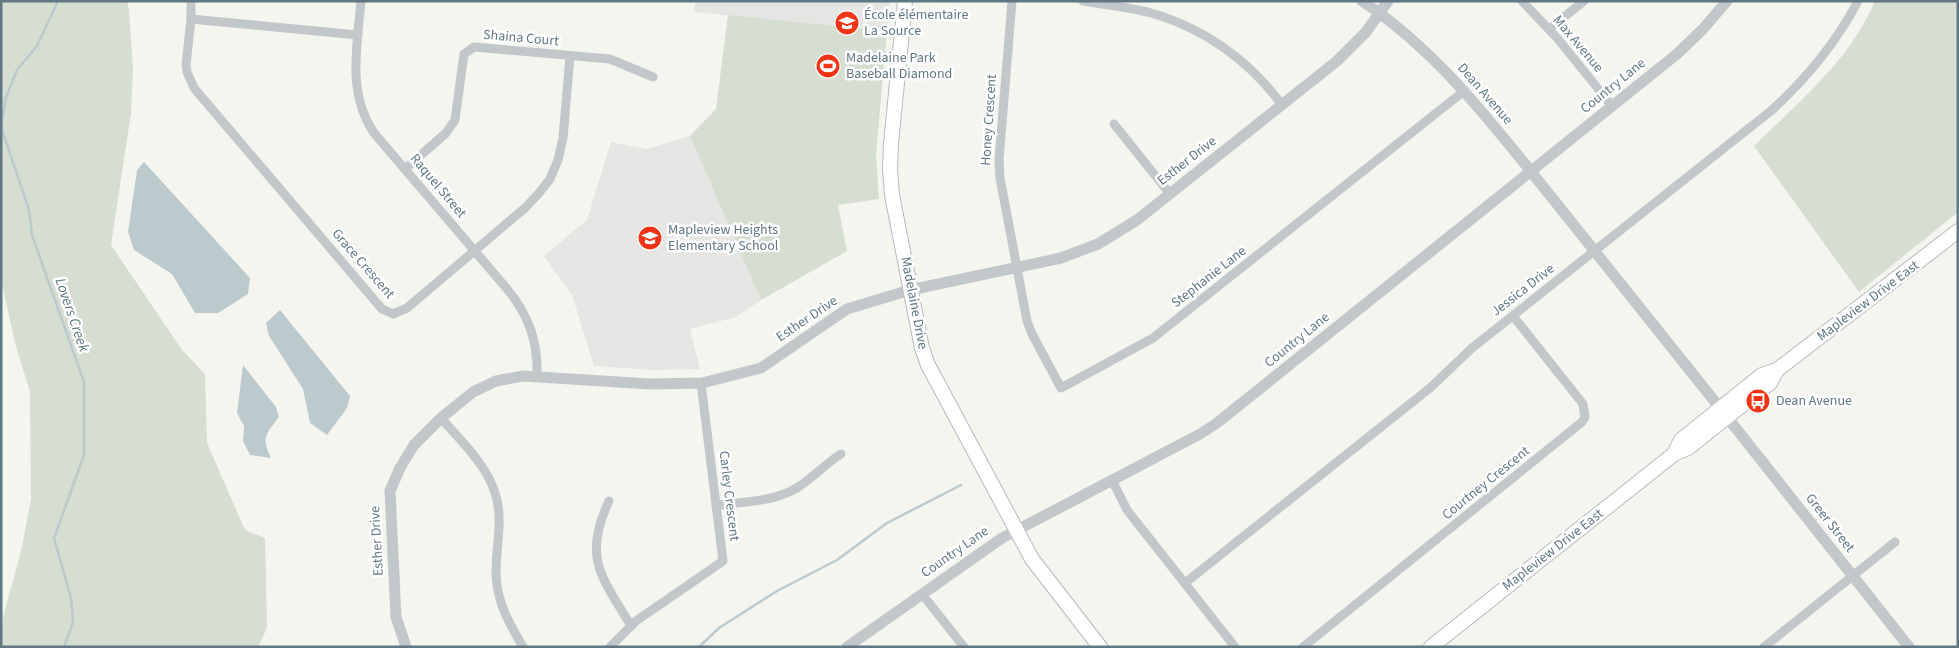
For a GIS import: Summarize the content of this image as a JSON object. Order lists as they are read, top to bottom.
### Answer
{
  "streets": {
    "main road": ["Mapleview Drive East", "Madelaine Drive"],
    "street": [
      "Shaina Court",
      "Max Avenue",
      "Country Lane",
      "Dean Avenue",
      "Honey Crescent",
      "Esther Drive",
      "Raquel Street",
      "Grace Crescent",
      "Stephanie Lane",
      "Jessica Drive",
      "Courtney Crescent",
      "Carley Crescent",
      "Greer Street"
    ]
  },
  "crossings": [
    ["Shaina Court", "Raquel Street"],
    ["Shaina Court", "Grace Crescent"],
    ["Max Avenue", "Country Lane"],
    ["Country Lane", "Dean Avenue"],
    ["Country Lane", "Madelaine Drive"],
    ["Dean Avenue", "Esther Drive"],
    ["Dean Avenue", "Stephanie Lane"],
    ["Dean Avenue", "Jessica Drive"],
    ["Dean Avenue", "Mapleview Drive East"],
    ["Dean Avenue", "Greer Street"],
    ["Honey Crescent", "Esther Drive"],
    ["Honey Crescent", "Stephanie Lane"],
    ["Esther Drive", "Raquel Street"],
    ["Esther Drive", "Stephanie Lane"],
    ["Esther Drive", "Madelaine Drive"],
    ["Esther Drive", "Carley Crescent"],
    ["Raquel Street", "Grace Crescent"],
    ["Jessica Drive", "Courtney Crescent"],
    ["Mapleview Drive East", "Greer Street"]
  ],
  "water": ["Lovers Creek"],
  "places": {
    "school or university": ["École élémentaire La Source", "Mapleview Heights Elementary School"],
    "sports": ["Madelaine Park Baseball Diamond"],
    "bus stop": ["Dean Avenue"]
  }
}
